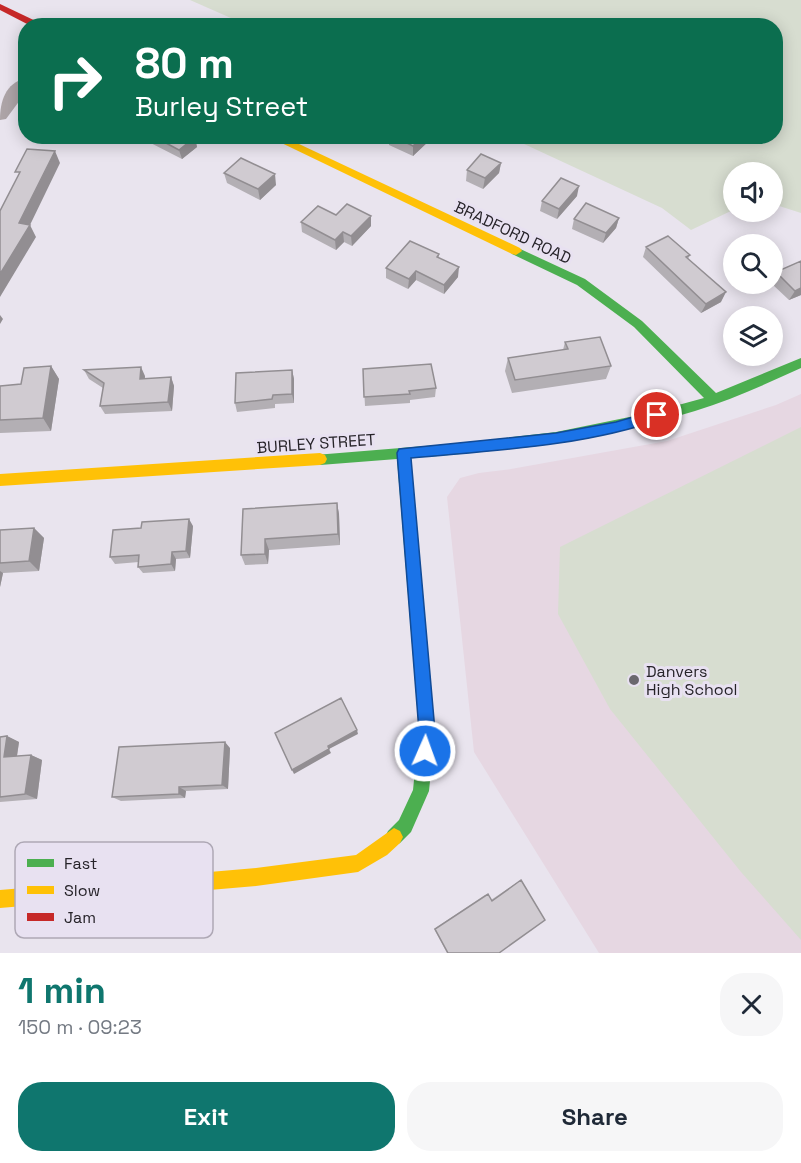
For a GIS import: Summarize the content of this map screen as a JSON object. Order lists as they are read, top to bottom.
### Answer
{
  "streets": {
    "street": ["BRADFORD ROAD", "BURLEY STREET"]
  },
  "crossings": [
    ["BRADFORD ROAD", "BURLEY STREET"]
  ],
  "places": ["Danvers High School"],
  "legend": ["Fast", "Slow", "Jam"],
  "page": {
    "turn": ["80 m", "Burley Street"],
    "heading": ["1 min", "150 m · 09:23"],
    "buttons": ["Exit", "Share"]
  }
}
